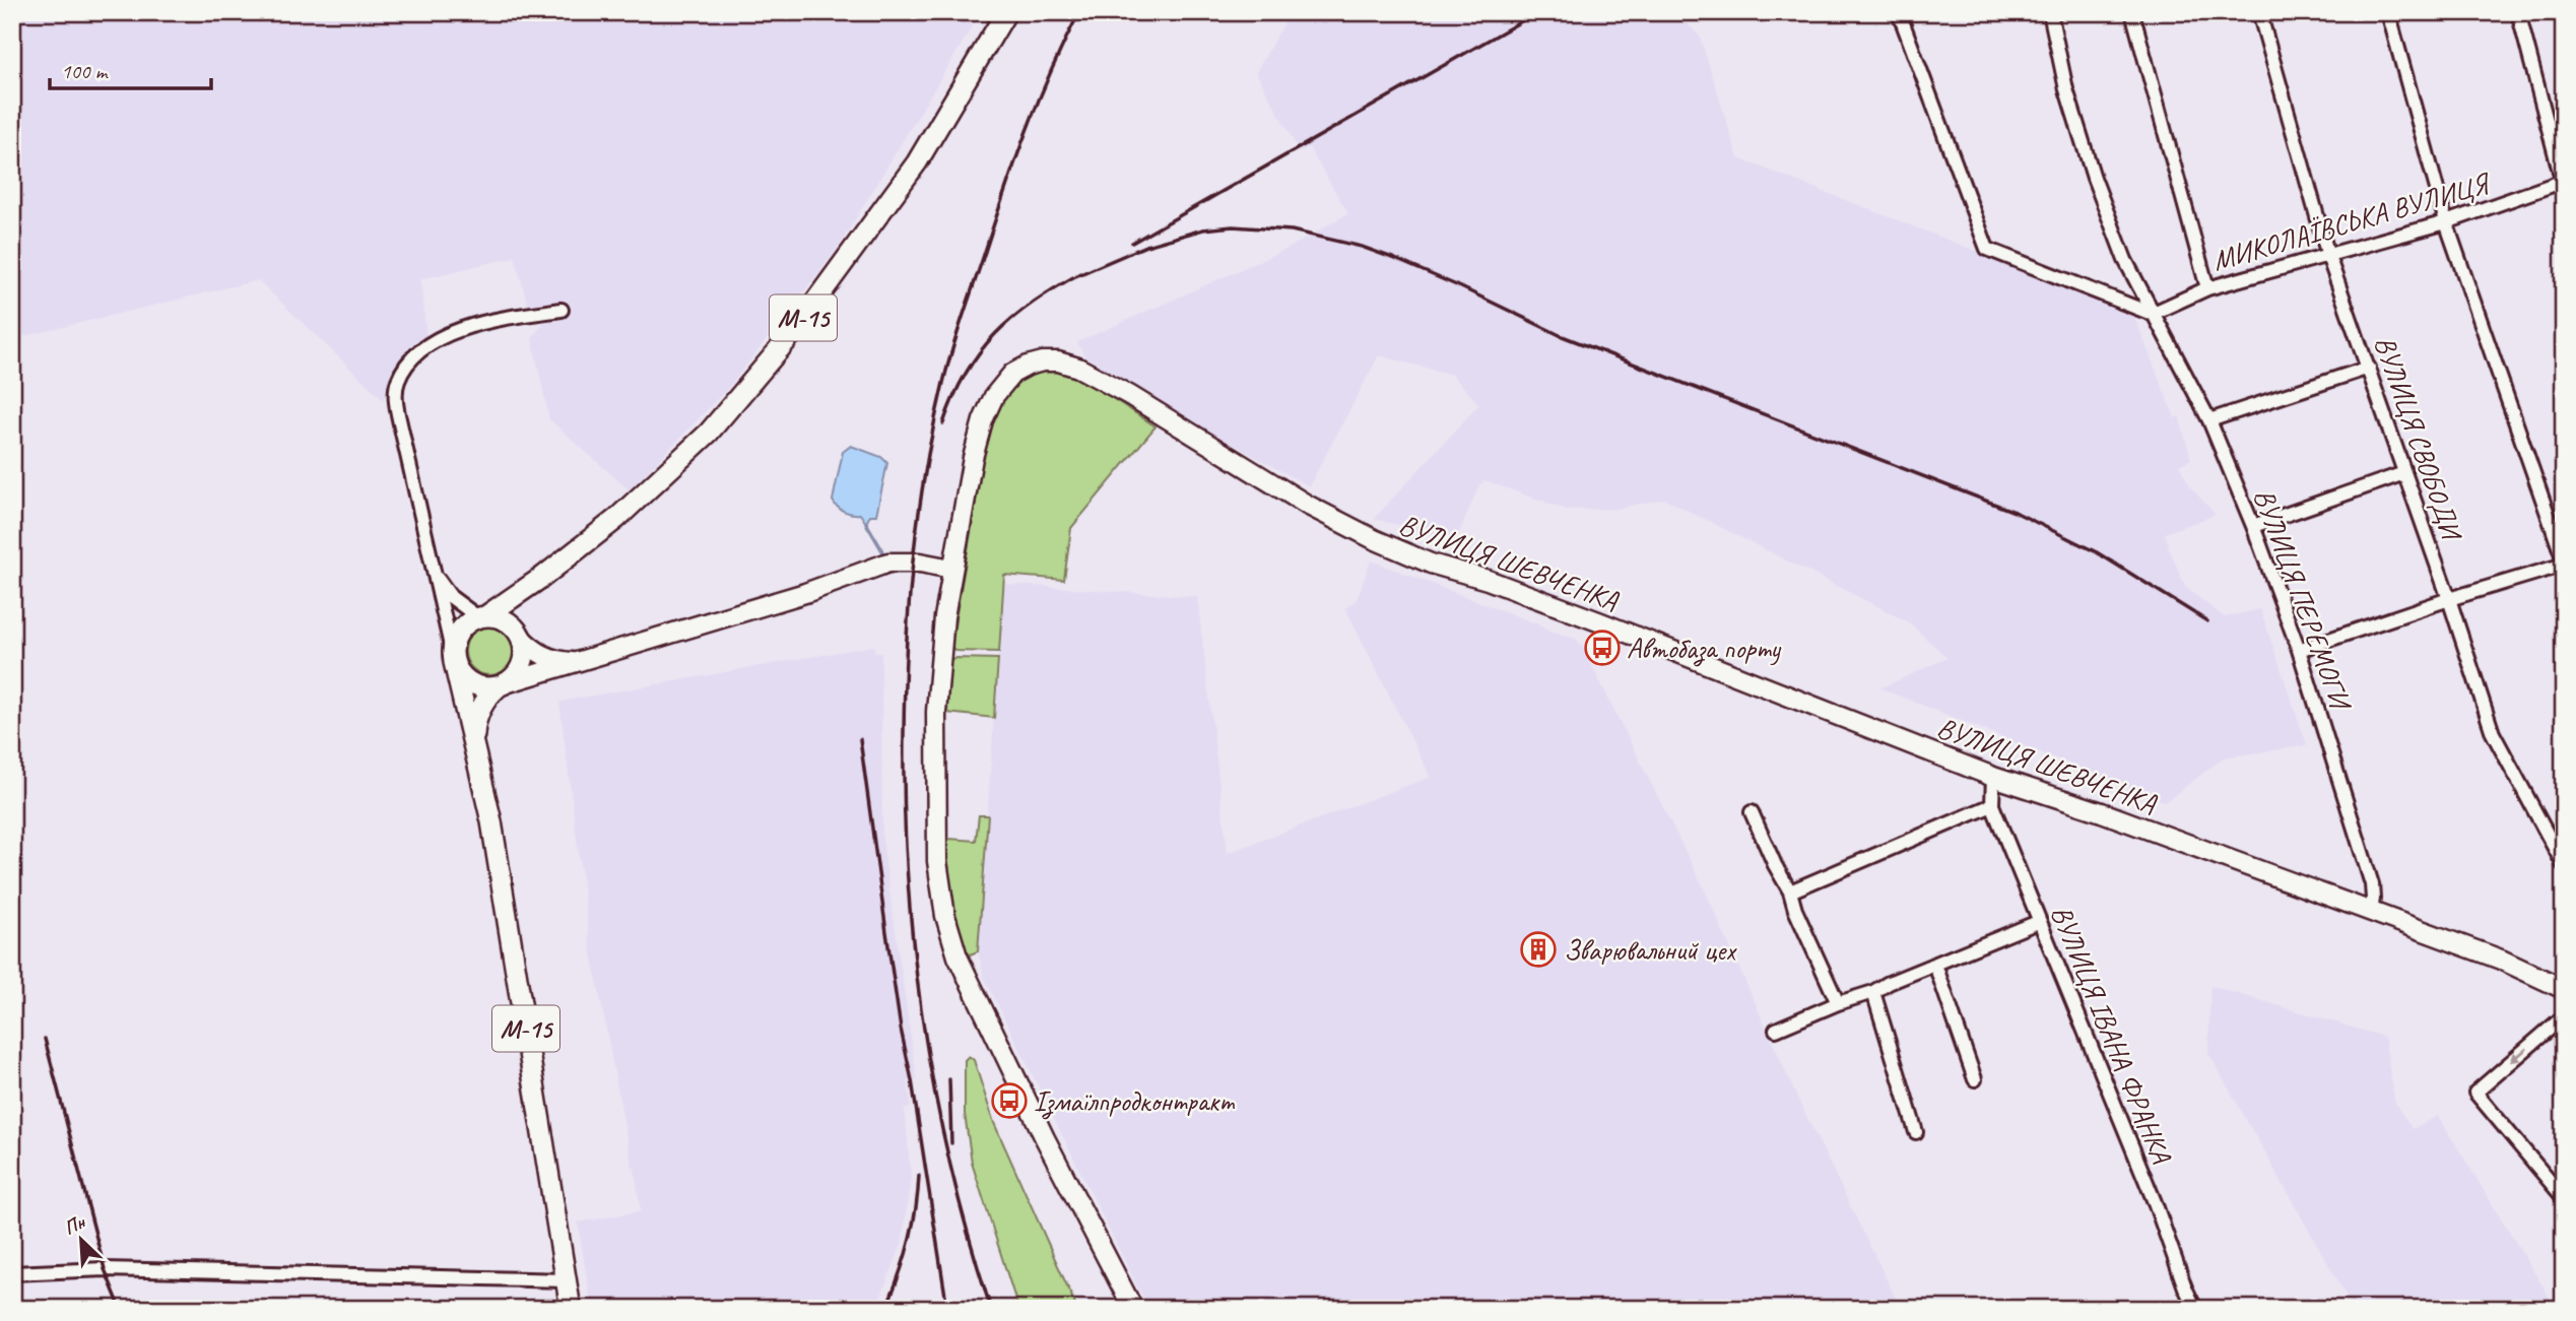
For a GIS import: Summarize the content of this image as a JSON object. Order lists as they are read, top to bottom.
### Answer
{
  "streets": {
    "highway": ["М-15"],
    "main road": ["ВУЛИЦЯ ШЕВЧЕНКА"],
    "street": [
      "МИКОЛАЇВСЬКА ВУЛИЦЯ",
      "ВУЛИЦЯ СВОБОДИ",
      "ВУЛИЦЯ ПЕРЕМОГИ",
      "ВУЛИЦЯ ІВАНА ФРАНКА"
    ]
  },
  "crossings": [
    ["МИКОЛАЇВСЬКА ВУЛИЦЯ", "ВУЛИЦЯ СВОБОДИ"],
    ["МИКОЛАЇВСЬКА ВУЛИЦЯ", "ВУЛИЦЯ ПЕРЕМОГИ"],
    ["ВУЛИЦЯ ШЕВЧЕНКА", "ВУЛИЦЯ ПЕРЕМОГИ"],
    ["ВУЛИЦЯ ШЕВЧЕНКА", "ВУЛИЦЯ ІВАНА ФРАНКА"]
  ],
  "places": {
    "bus stop": ["Автобаза порту", "Ізмаїлпродконтракт"],
    "building": ["Зварювальний цех"]
  },
  "scale_bar": "100 m",
  "north": "top left"
}
